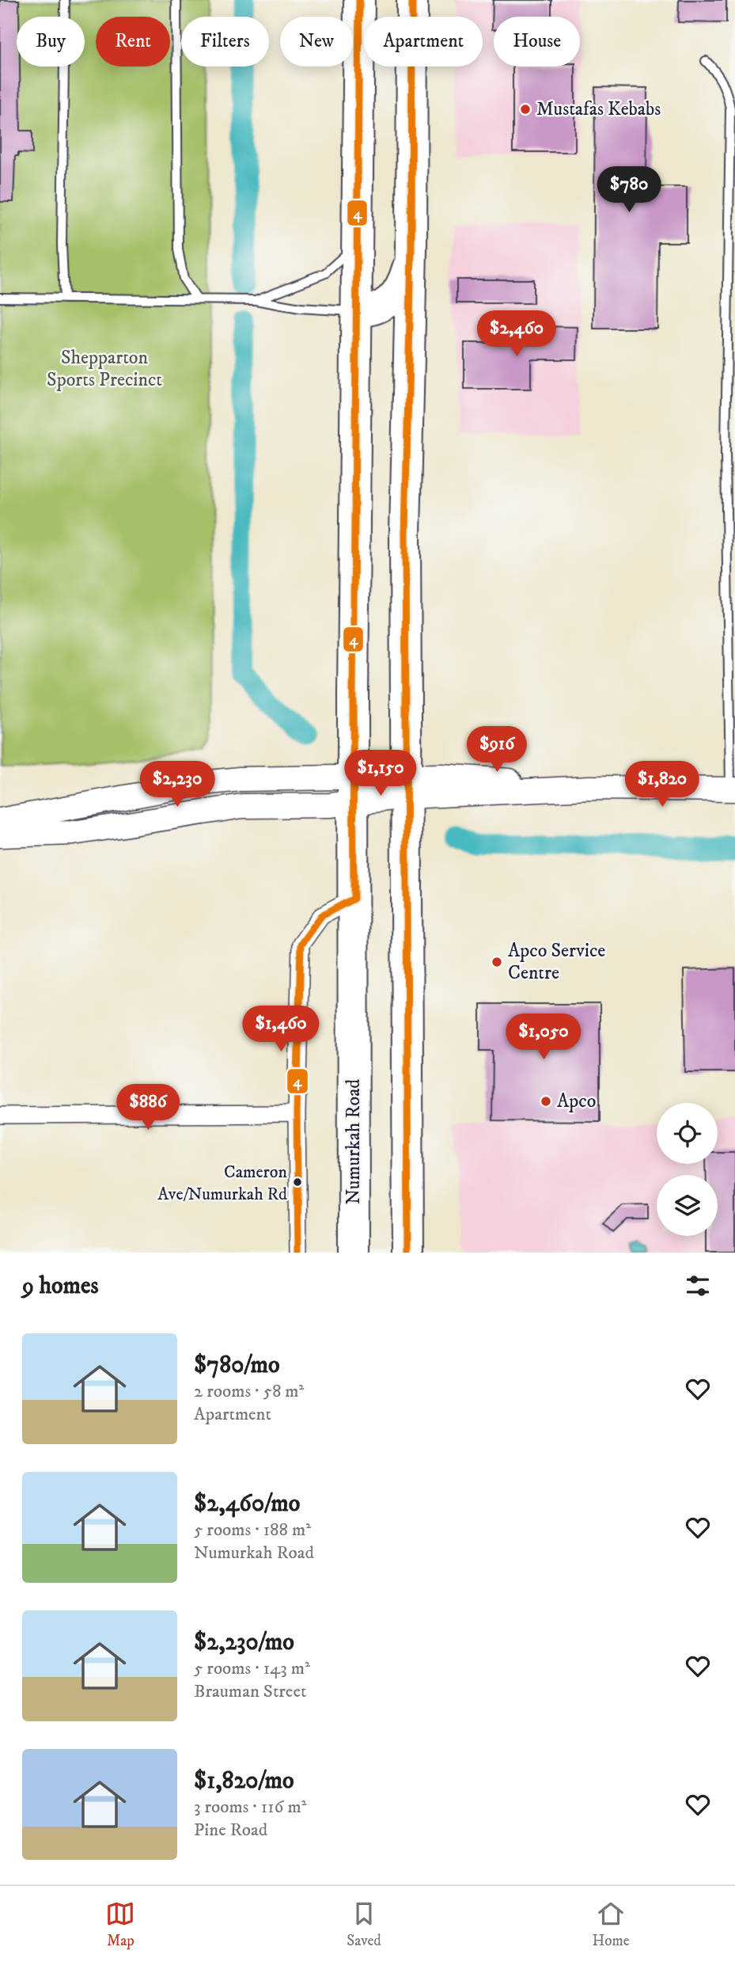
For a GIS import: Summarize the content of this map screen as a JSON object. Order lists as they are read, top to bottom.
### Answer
{
  "streets": {
    "highway": ["Numurkah Road"]
  },
  "parks": ["Shepparton Sports Precinct"],
  "places": [
    "Mustafas Kebabs",
    "Apco Service Centre",
    "Apco",
    "Cameron Ave/Numurkah Rd"
  ],
  "lines": ["transit line 4"],
  "page": {
    "chip": [
      "Buy",
      "Rent",
      "Filters",
      "New",
      "Apartment",
      "House"
    ],
    "price": [
      "$780",
      "$2,460",
      "$916",
      "$1,150",
      "$2,230",
      "$1,820",
      "$1,460",
      "$1,050",
      "$886"
    ],
    "heading": "9 homes",
    "list": [
      {
        "name": "$780/mo",
        "note": "2 rooms · 58 m² · Apartment"
      },
      {
        "name": "$2,460/mo",
        "note": "5 rooms · 188 m² · Numurkah Road"
      },
      {
        "name": "$2,230/mo",
        "note": "5 rooms · 143 m² · Brauman Street"
      },
      {
        "name": "$1,820/mo",
        "note": "3 rooms · 116 m² · Pine Road"
      }
    ],
    "tabs": ["Map", "Saved", "Home"]
  }
}
